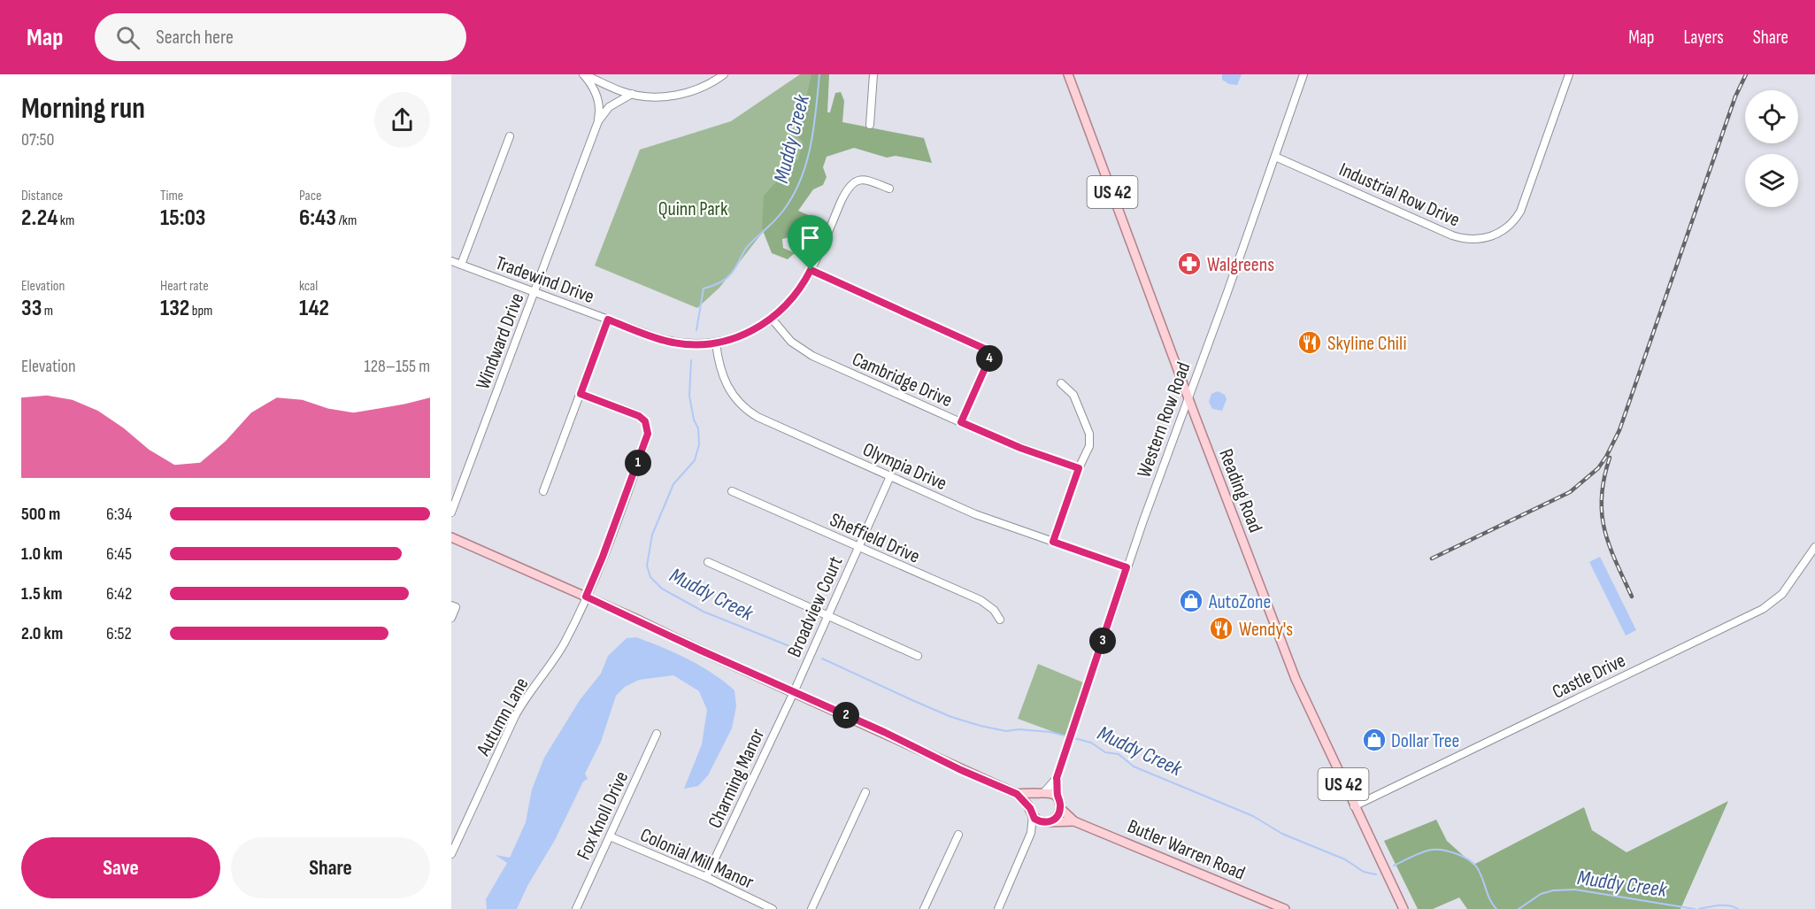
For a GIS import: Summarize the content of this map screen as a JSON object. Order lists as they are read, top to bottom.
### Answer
{
  "streets": {
    "main road": ["US 42", "Reading Road", "Butler Warren Road"],
    "street": [
      "Industrial Row Drive",
      "Tradewind Drive",
      "Windward Drive",
      "Cambridge Drive",
      "Western Row Road",
      "Olympia Drive",
      "Sheffield Drive",
      "Broadview Court",
      "Castle Drive",
      "Autumn Lane",
      "Charming Manor",
      "Fox Knoll Drive",
      "Colonial Mill Manor"
    ]
  },
  "crossings": [
    ["Industrial Row Drive", "Western Row Road"],
    ["Tradewind Drive", "Windward Drive"],
    ["Tradewind Drive", "Cambridge Drive"],
    ["Tradewind Drive", "Olympia Drive"],
    ["Western Row Road", "Olympia Drive"],
    ["Western Row Road", "Reading Road"],
    ["Western Row Road", "Butler Warren Road"],
    ["Olympia Drive", "Broadview Court"],
    ["Reading Road", "Castle Drive"],
    ["Sheffield Drive", "Broadview Court"],
    ["Broadview Court", "Charming Manor"],
    ["Broadview Court", "Butler Warren Road"],
    ["Autumn Lane", "Butler Warren Road"],
    ["Charming Manor", "Butler Warren Road"],
    ["Charming Manor", "Colonial Mill Manor"],
    ["Fox Knoll Drive", "Colonial Mill Manor"]
  ],
  "water": ["Muddy Creek"],
  "parks": ["Quinn Park"],
  "places": {
    "pharmacy": ["Walgreens"],
    "restaurant": ["Skyline Chili", "Wendy's"],
    "shop": ["AutoZone", "Dollar Tree"]
  },
  "page": {
    "header": "Map",
    "search": "Search here",
    "nav": ["Map", "Layers", "Share"],
    "heading": ["Morning run", "07:50"],
    "stats": [
      ["Distance", "2.24 km"],
      ["Time", "15:03"],
      ["Pace", "6:43 /km"],
      ["Elevation", "33 m"],
      ["Heart rate", "132 bpm"],
      ["kcal", "142"]
    ],
    "chart": ["Elevation", "128–155 m"],
    "pins": [
      "4",
      "1",
      "3",
      "2"
    ],
    "list": [
      {
        "name": "500 m",
        "note": "6:34"
      },
      {
        "name": "1.0 km",
        "note": "6:45"
      },
      {
        "name": "1.5 km",
        "note": "6:42"
      },
      {
        "name": "2.0 km",
        "note": "6:52"
      }
    ],
    "buttons": ["Save", "Share"]
  }
}
